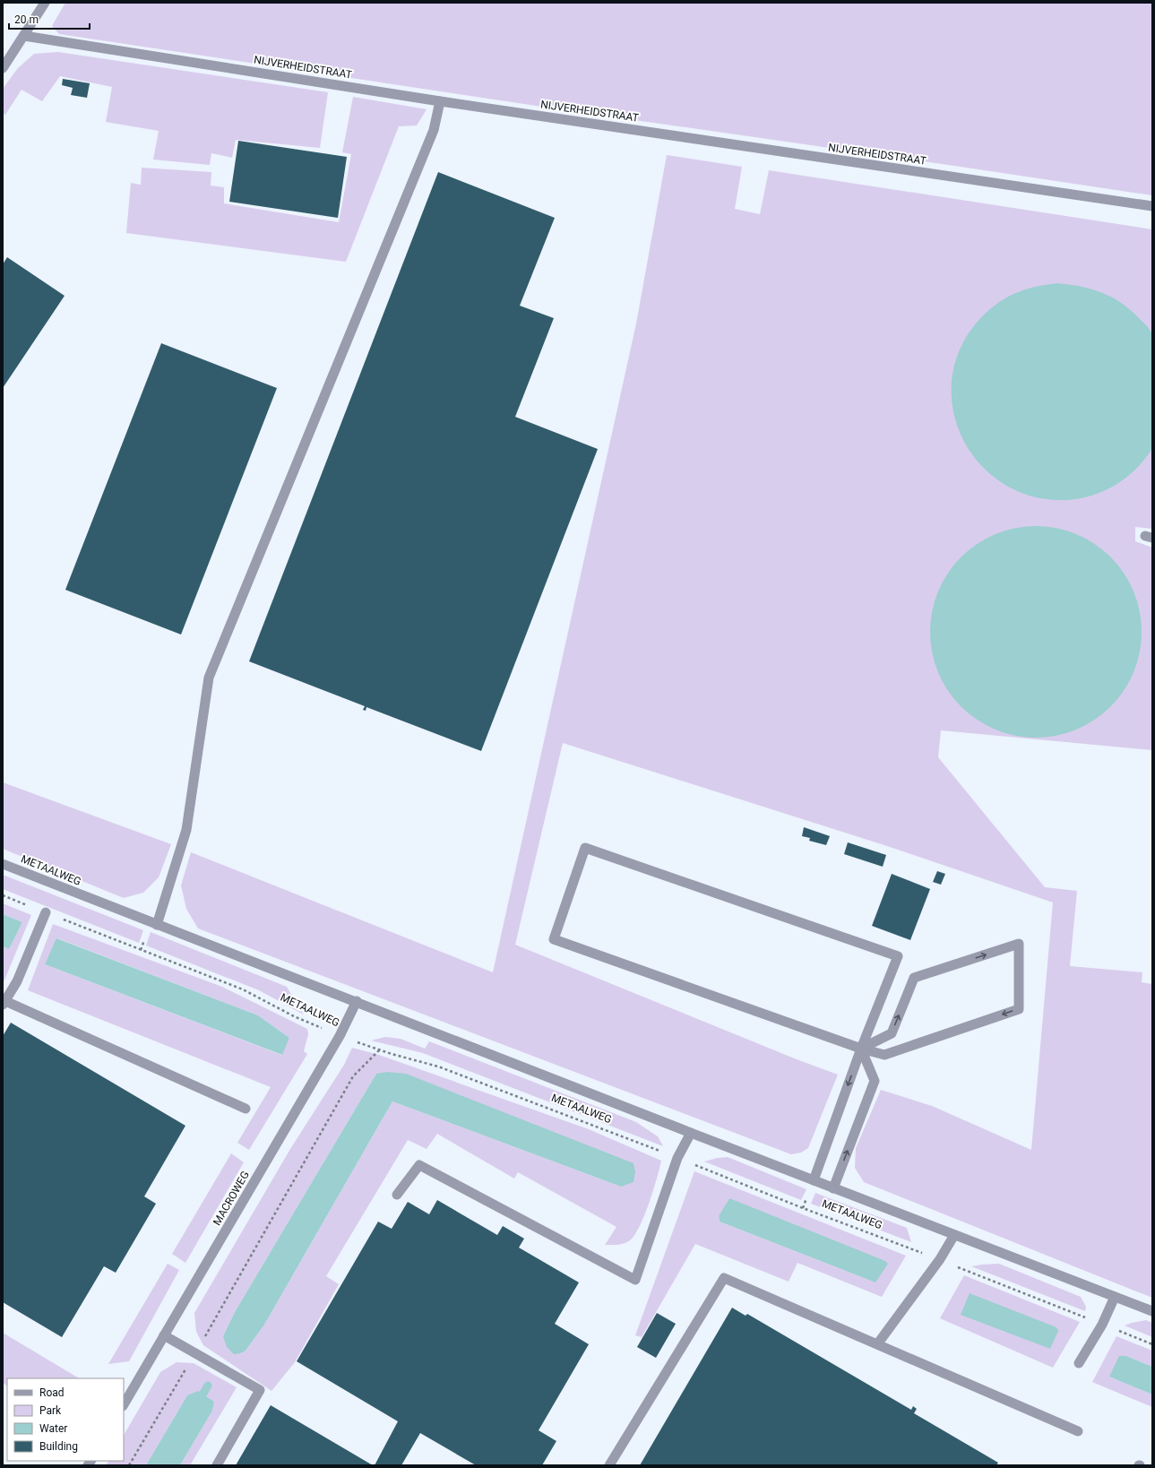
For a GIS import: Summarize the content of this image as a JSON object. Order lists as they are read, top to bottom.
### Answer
{
  "streets": {
    "street": ["NIJVERHEIDSTRAAT", "METAALWEG", "MACROWEG"]
  },
  "crossings": [
    ["METAALWEG", "MACROWEG"]
  ],
  "legend": [
    "Road",
    "Park",
    "Water",
    "Building"
  ],
  "scale_bar": "20 m"
}
